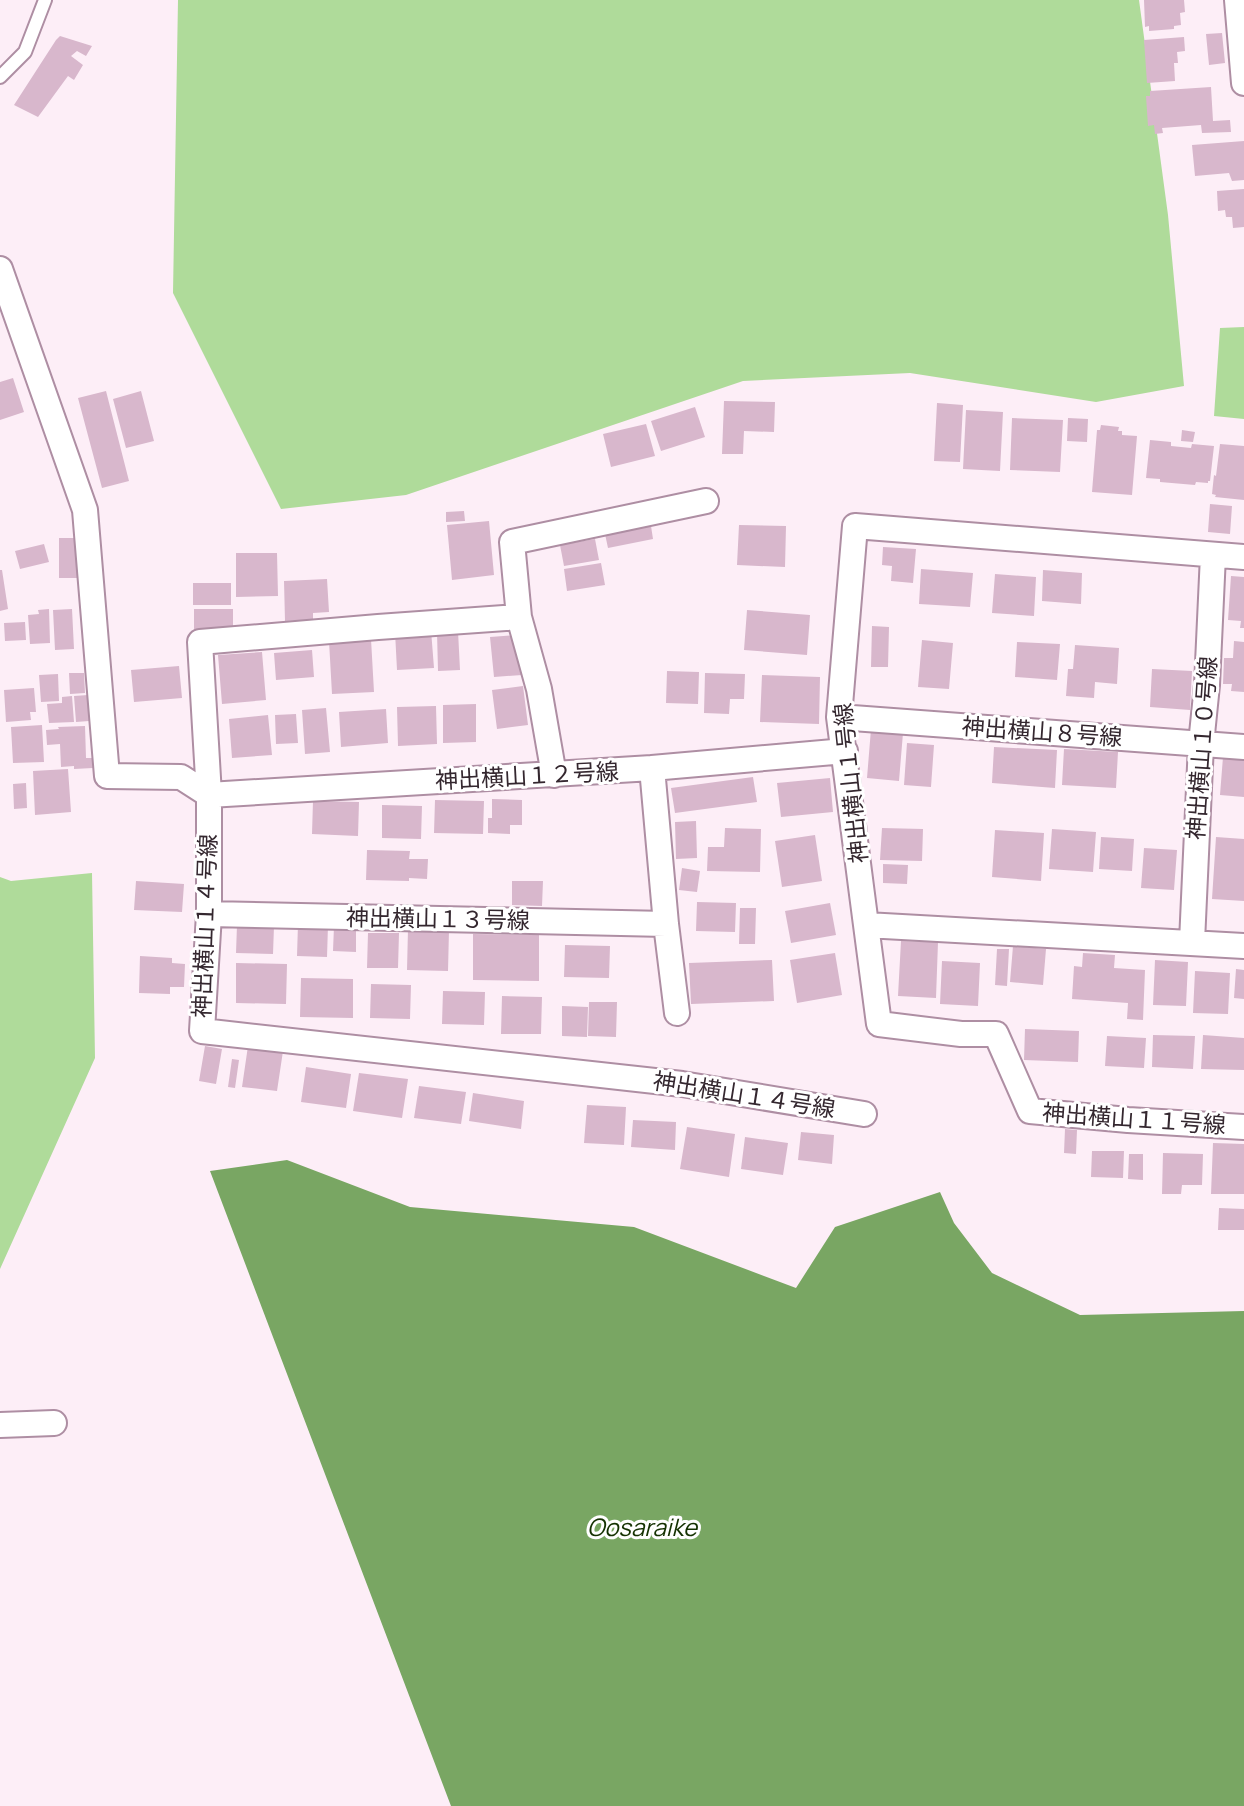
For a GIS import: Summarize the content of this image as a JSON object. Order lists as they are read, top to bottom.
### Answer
{
  "streets": {
    "street": [
      "神出横山８号線",
      "神出横山１０号線",
      "神出横山１２号線",
      "神出横山１号線",
      "神出横山１３号線",
      "神出横山１４号線",
      "神出横山１１号線"
    ]
  },
  "crossings": [
    ["神出横山８号線", "神出横山１０号線"],
    ["神出横山８号線", "神出横山１号線"],
    ["神出横山１０号線", "神出横山１号線"],
    ["神出横山１２号線", "神出横山１号線"],
    ["神出横山１２号線", "神出横山１４号線"],
    ["神出横山１号線", "神出横山１１号線"],
    ["神出横山１３号線", "神出横山１４号線"]
  ],
  "water": ["Oosaraike"]
}
